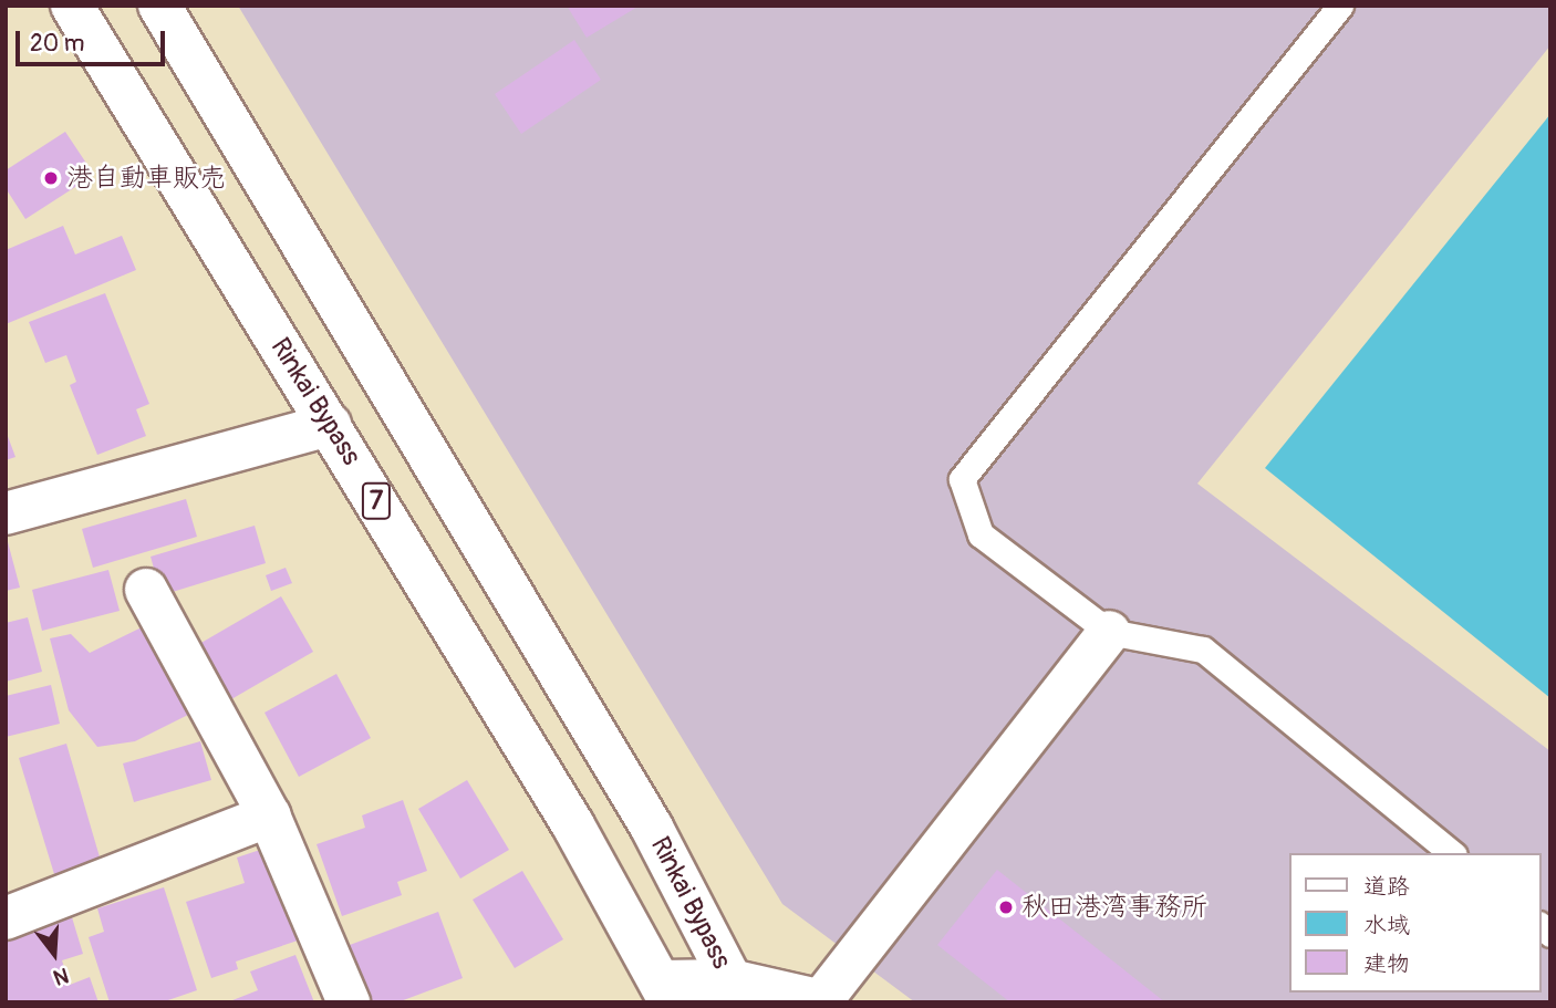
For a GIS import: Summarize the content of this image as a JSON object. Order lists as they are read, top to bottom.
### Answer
{
  "streets": {
    "main road": ["Rinkai Bypass", "7"]
  },
  "places": ["港自動車販売", "秋田港湾事務所"],
  "legend": ["道路", "水域", "建物"],
  "scale_bar": "20 m",
  "north": "bottom"
}
